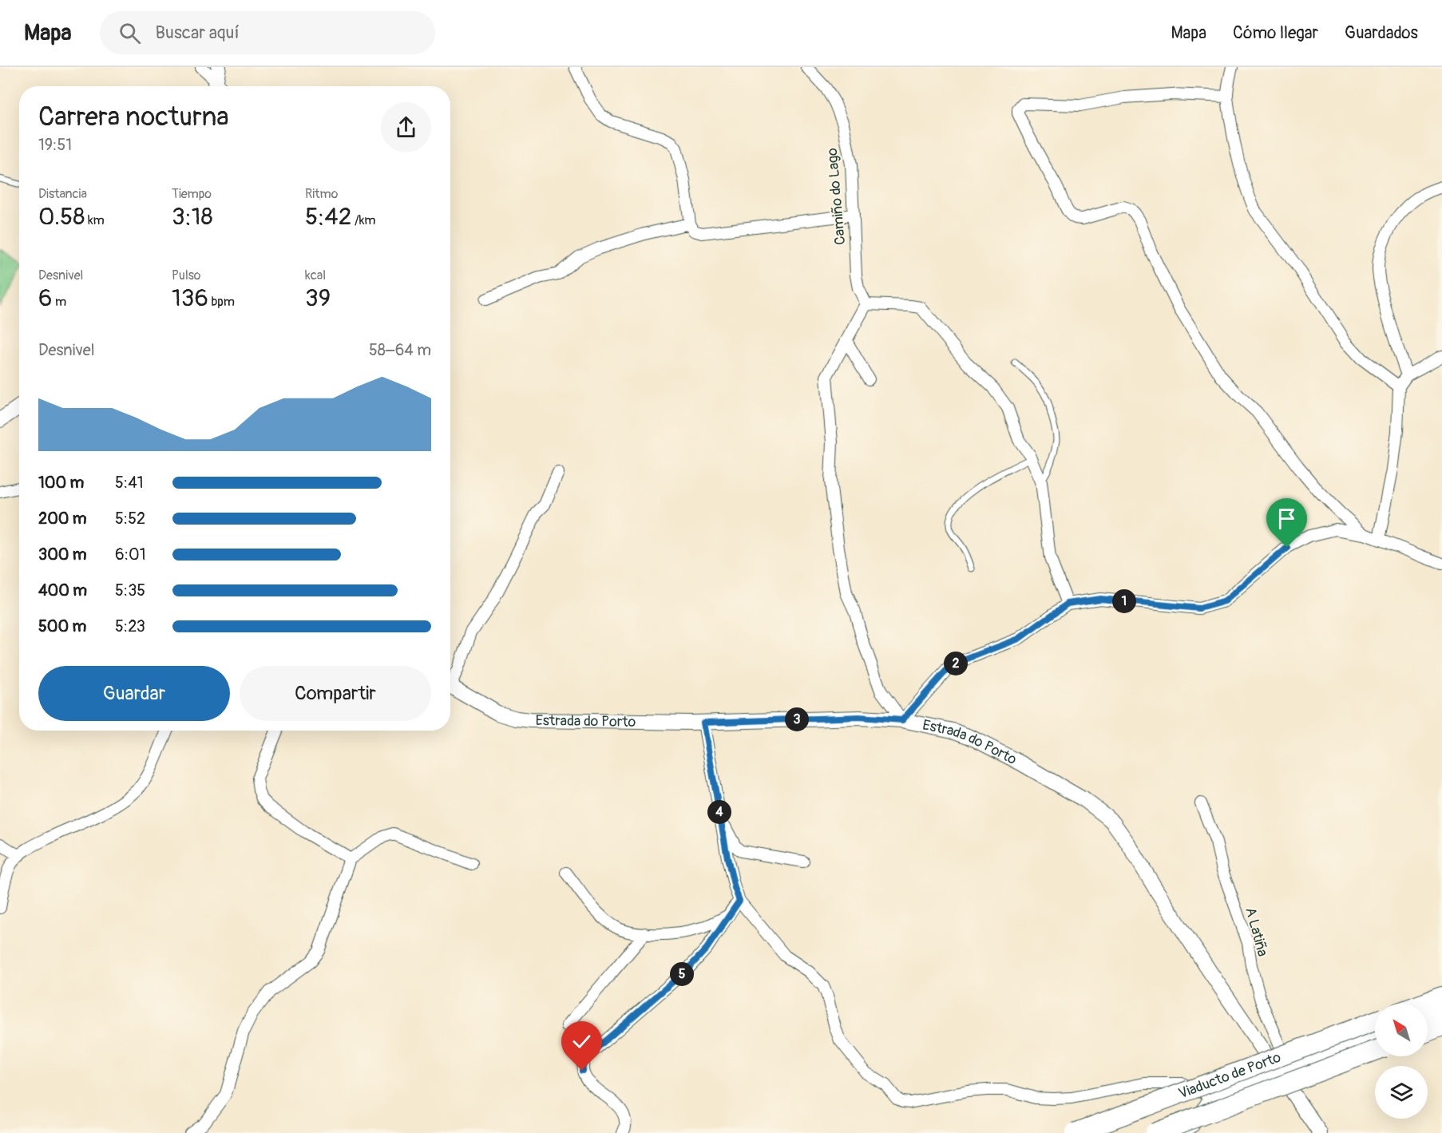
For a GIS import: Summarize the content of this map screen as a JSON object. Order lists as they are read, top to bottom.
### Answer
{
  "streets": {
    "highway": ["Viaducto de Porto"],
    "street": ["Camiño do Lago", "Estrada do Porto", "A Latiña"]
  },
  "crossings": [
    ["Estrada do Porto", "A Latiña"]
  ],
  "north": "top left",
  "page": {
    "header": "Mapa",
    "search": "Buscar aquí",
    "nav": ["Mapa", "Cómo llegar", "Guardados"],
    "heading": ["Carrera nocturna", "19:51"],
    "stats": [
      ["Distancia", "0.58 km"],
      ["Tiempo", "3:18"],
      ["Ritmo", "5:42 /km"],
      ["Desnivel", "6 m"],
      ["Pulso", "136 bpm"],
      ["kcal", "39"]
    ],
    "chart": ["Desnivel", "58–64 m"],
    "list": [
      {
        "name": "100 m",
        "note": "5:41"
      },
      {
        "name": "200 m",
        "note": "5:52"
      },
      {
        "name": "300 m",
        "note": "6:01"
      },
      {
        "name": "400 m",
        "note": "5:35"
      },
      {
        "name": "500 m",
        "note": "5:23"
      }
    ],
    "pins": [
      "1",
      "2",
      "3",
      "4",
      "5"
    ],
    "buttons": ["Guardar", "Compartir"]
  }
}
